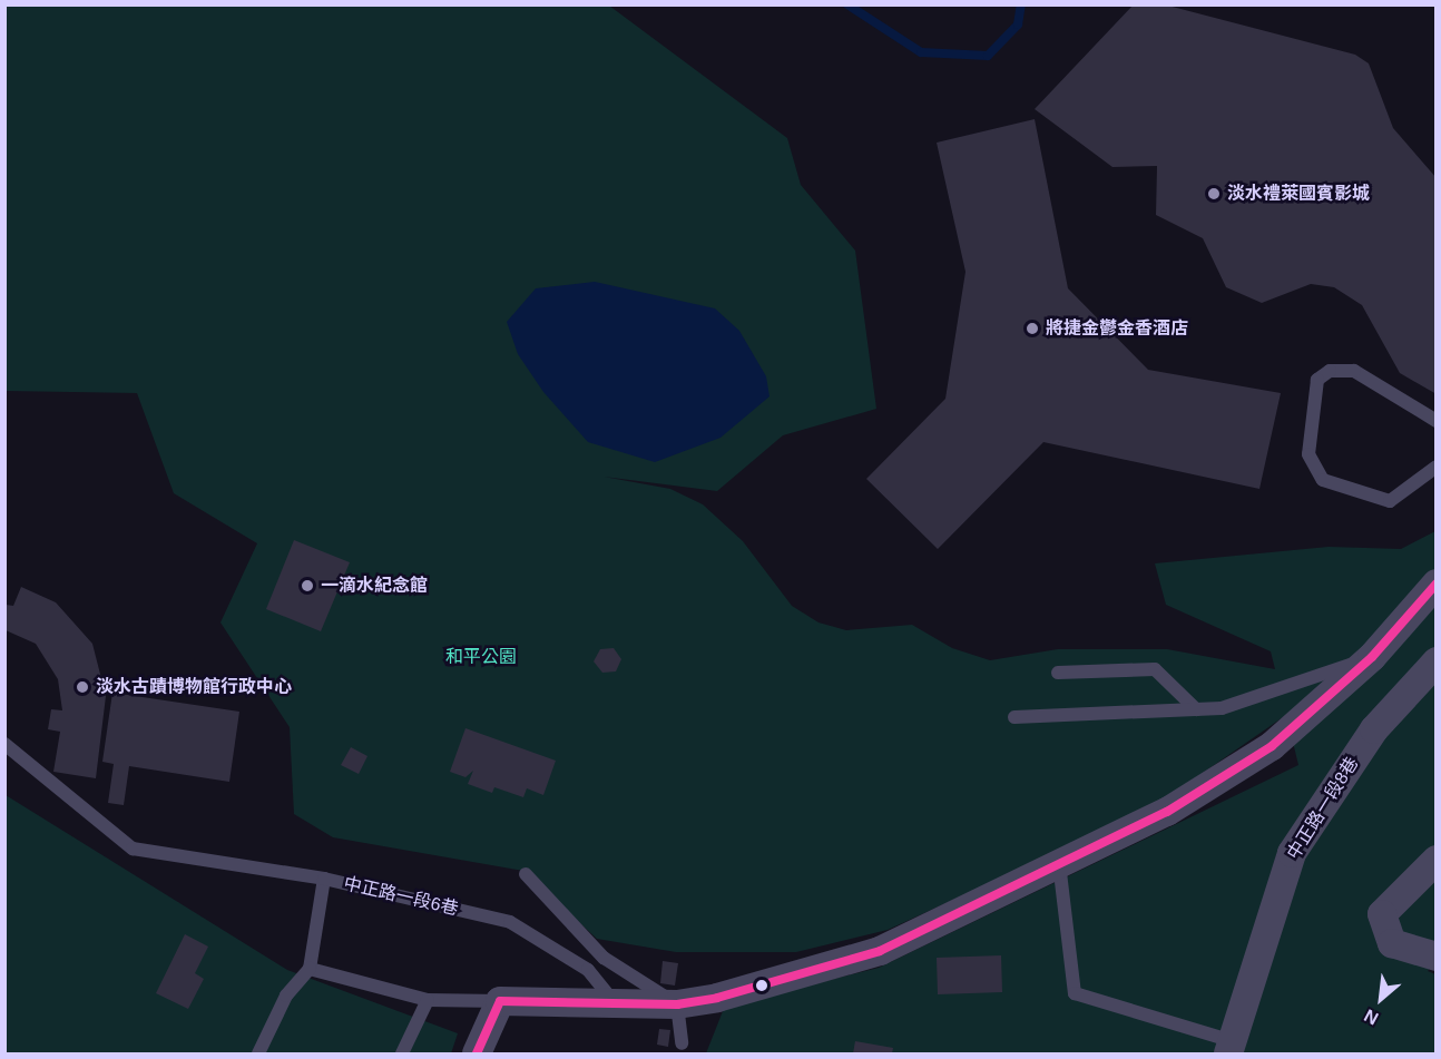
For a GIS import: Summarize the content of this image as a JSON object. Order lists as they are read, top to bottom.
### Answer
{
  "streets": {
    "street": ["中正路一段8巷"],
    "lane": ["中正路一段6巷"]
  },
  "parks": ["和平公園"],
  "places": [
    "淡水禮萊國賓影城",
    "將捷金鬱金香酒店",
    "一滴水紀念館",
    "淡水古蹟博物館行政中心"
  ],
  "north": "bottom left"
}
